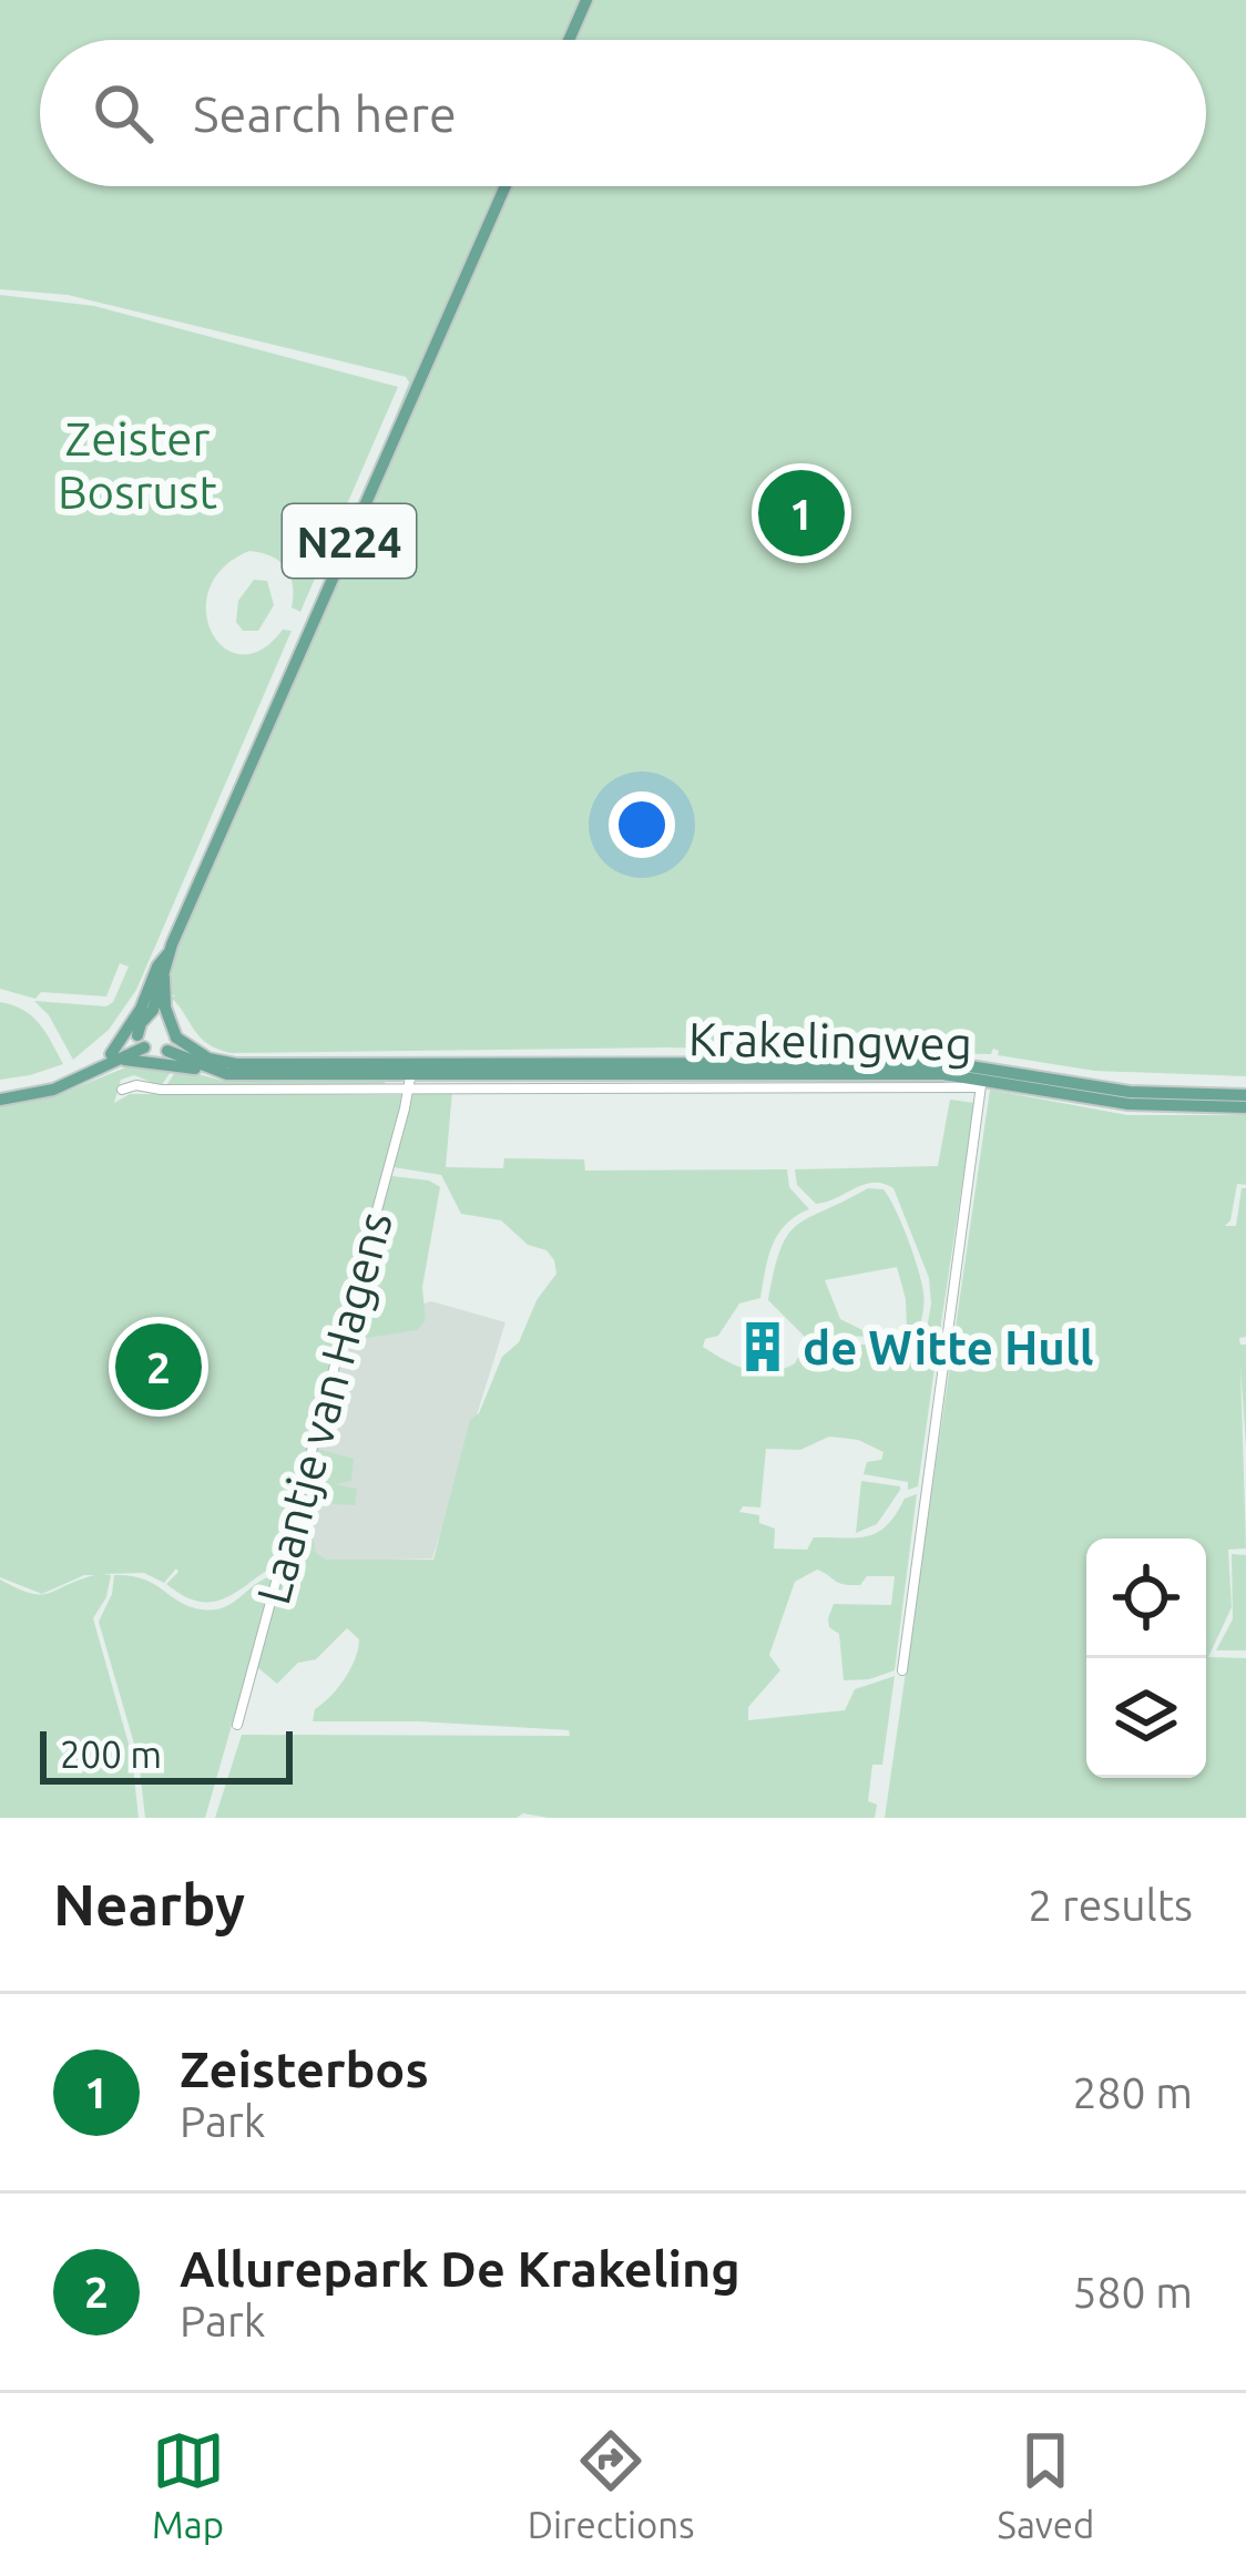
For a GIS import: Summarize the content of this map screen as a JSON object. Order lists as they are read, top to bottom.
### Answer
{
  "streets": {
    "main road": ["N224", "Krakelingweg"],
    "street": ["Laantje van Hagens"]
  },
  "crossings": [
    ["N224", "Krakelingweg"],
    ["Krakelingweg", "Laantje van Hagens"]
  ],
  "parks": ["Zeister Bosrust"],
  "places": {
    "building": ["de Witte Hull"]
  },
  "scale_bar": "200 m",
  "page": {
    "search": "Search here",
    "pins": ["1", "2"],
    "scale": "200 m",
    "heading": ["Nearby", "2 results"],
    "list": [
      {
        "mark": "1",
        "name": "Zeisterbos",
        "note": "Park",
        "value": "280 m"
      },
      {
        "mark": "2",
        "name": "Allurepark De Krakeling",
        "note": "Park",
        "value": "580 m"
      }
    ],
    "nav": ["Map", "Directions", "Saved"]
  }
}
